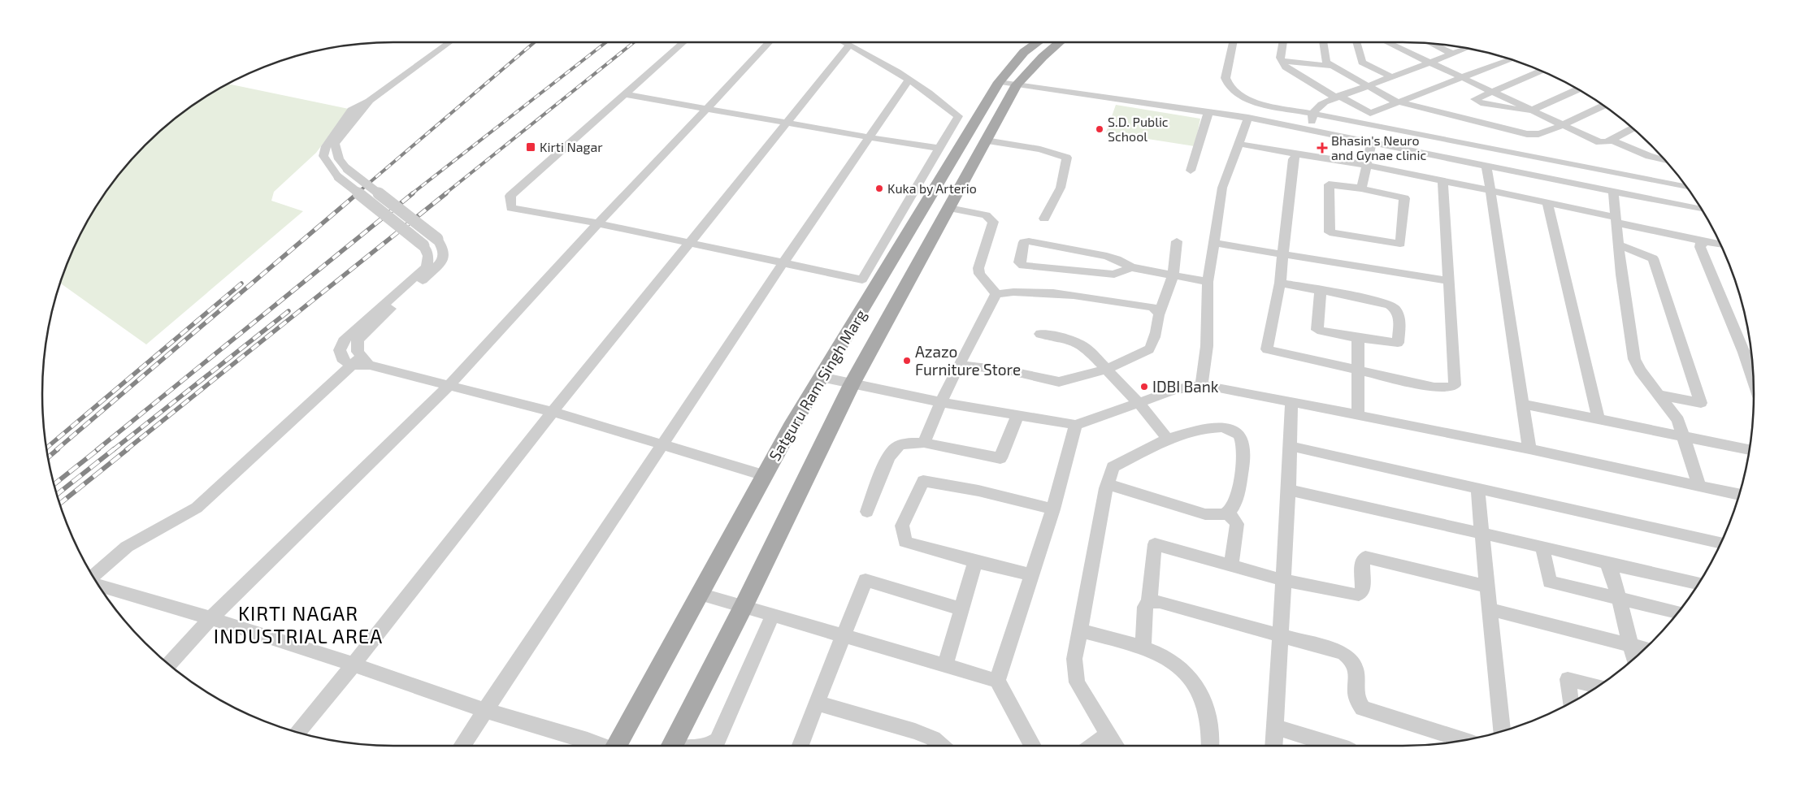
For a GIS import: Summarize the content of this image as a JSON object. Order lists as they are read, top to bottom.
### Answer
{
  "streets": {
    "main road": ["Satguru Ram Singh Marg"]
  },
  "districts": ["KIRTI NAGAR INDUSTRIAL AREA"],
  "places": {
    "other": [
      "S.D. Public School",
      "Kuka by Arterio",
      "Azazo Furniture Store",
      "IDBI Bank"
    ],
    "transit": ["Kirti Nagar"],
    "health": ["Bhasin's Neuro and Gynae clinic"]
  }
}
